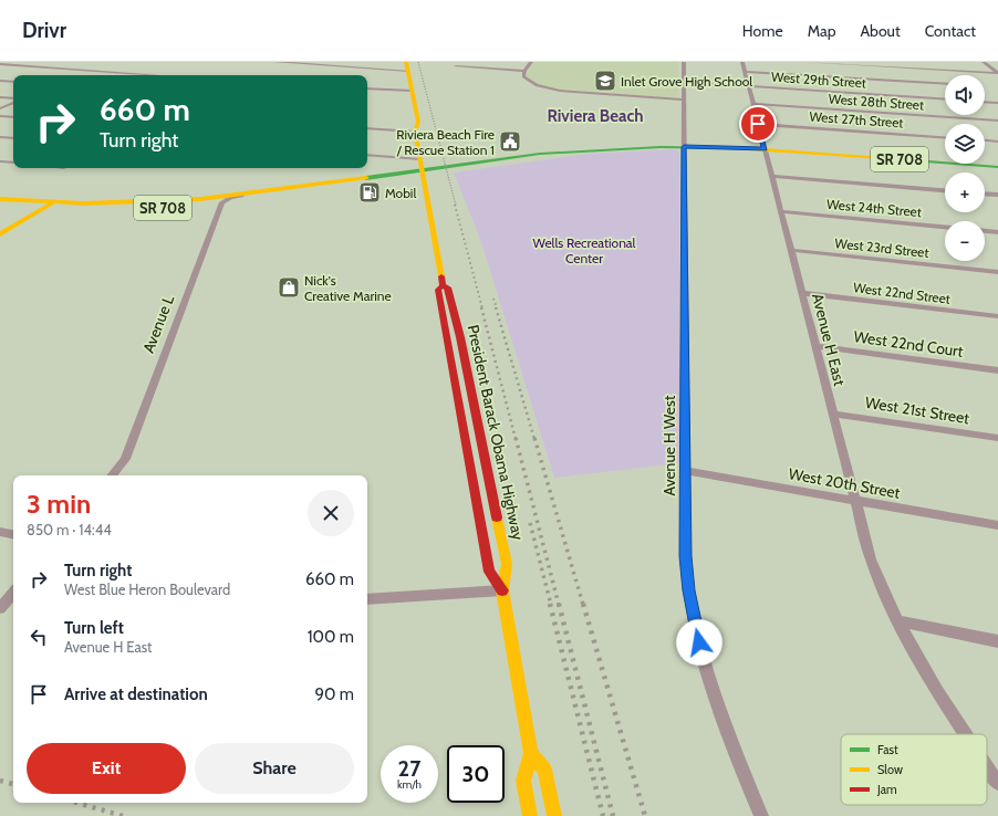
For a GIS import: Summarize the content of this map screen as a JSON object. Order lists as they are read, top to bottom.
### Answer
{
  "streets": {
    "main road": ["SR 708", "President Barack Obama Highway"],
    "street": [
      "West 29th Street",
      "West 28th Street",
      "West 27th Street",
      "West 24th Street",
      "West 23rd Street",
      "West 22nd Street",
      "Avenue L",
      "Avenue H East",
      "West 22nd Court",
      "West 21st Street",
      "Avenue H West",
      "West 20th Street"
    ]
  },
  "crossings": [
    ["West 29th Street", "Avenue H East"],
    ["West 29th Street", "Avenue H West"],
    ["West 28th Street", "Avenue H East"],
    ["West 27th Street", "Avenue H East"],
    ["SR 708", "Avenue L"],
    ["SR 708", "Avenue H East"],
    ["SR 708", "President Barack Obama Highway"],
    ["SR 708", "Avenue H West"],
    ["West 24th Street", "Avenue H East"],
    ["West 23rd Street", "Avenue H East"],
    ["West 22nd Street", "Avenue H East"],
    ["Avenue H East", "West 22nd Court"],
    ["Avenue H East", "West 21st Street"],
    ["Avenue H East", "West 20th Street"],
    ["Avenue H West", "West 20th Street"]
  ],
  "districts": ["Riviera Beach"],
  "parks": ["Wells Recreational Center"],
  "places": {
    "school or university": ["Inlet Grove High School"],
    "public building": ["Riviera Beach Fire / Rescue Station 1"],
    "fuel station": ["Mobil"],
    "shop": ["Nick's Creative Marine"]
  },
  "legend": ["Fast", "Slow", "Jam"],
  "page": {
    "header": "Drivr",
    "nav": [
      "Home",
      "Map",
      "About",
      "Contact"
    ],
    "map_buttons": ["+", "−"],
    "turn": ["660 m", "Turn right"],
    "heading": ["3 min", "850 m · 14:44"],
    "list": [
      {
        "name": "Turn right",
        "note": "West Blue Heron Boulevard",
        "value": "660 m"
      },
      {
        "name": "Turn left",
        "note": "Avenue H East",
        "value": "100 m"
      },
      {
        "name": "Arrive at destination",
        "value": "90 m"
      }
    ],
    "buttons": ["Exit", "Share"],
    "speed": "27 km/h",
    "limit": "30"
  }
}
